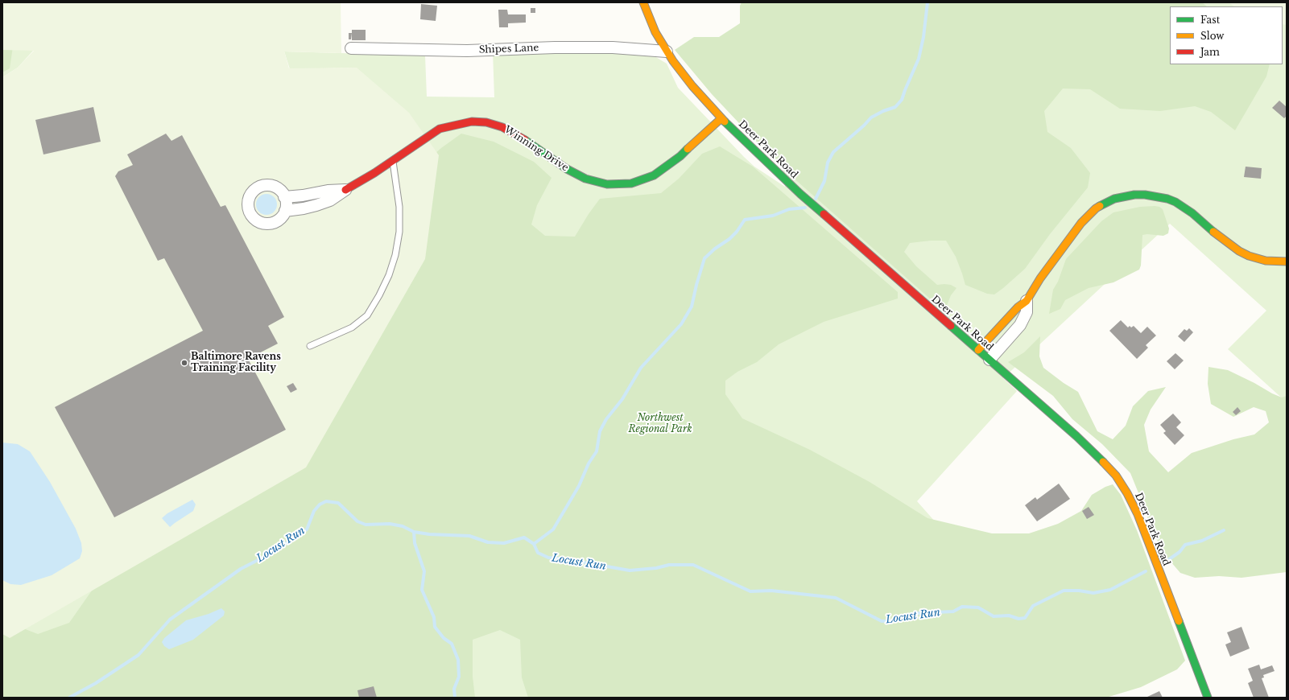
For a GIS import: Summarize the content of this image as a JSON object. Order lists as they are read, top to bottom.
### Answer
{
  "streets": {
    "street": ["Shipes Lane", "Winning Drive", "Deer Park Road"]
  },
  "crossings": [
    ["Shipes Lane", "Deer Park Road"],
    ["Winning Drive", "Deer Park Road"]
  ],
  "water": ["Locust Run"],
  "parks": ["Northwest Regional Park"],
  "places": ["Baltimore Ravens Training Facility"],
  "legend": ["Fast", "Slow", "Jam"]
}
